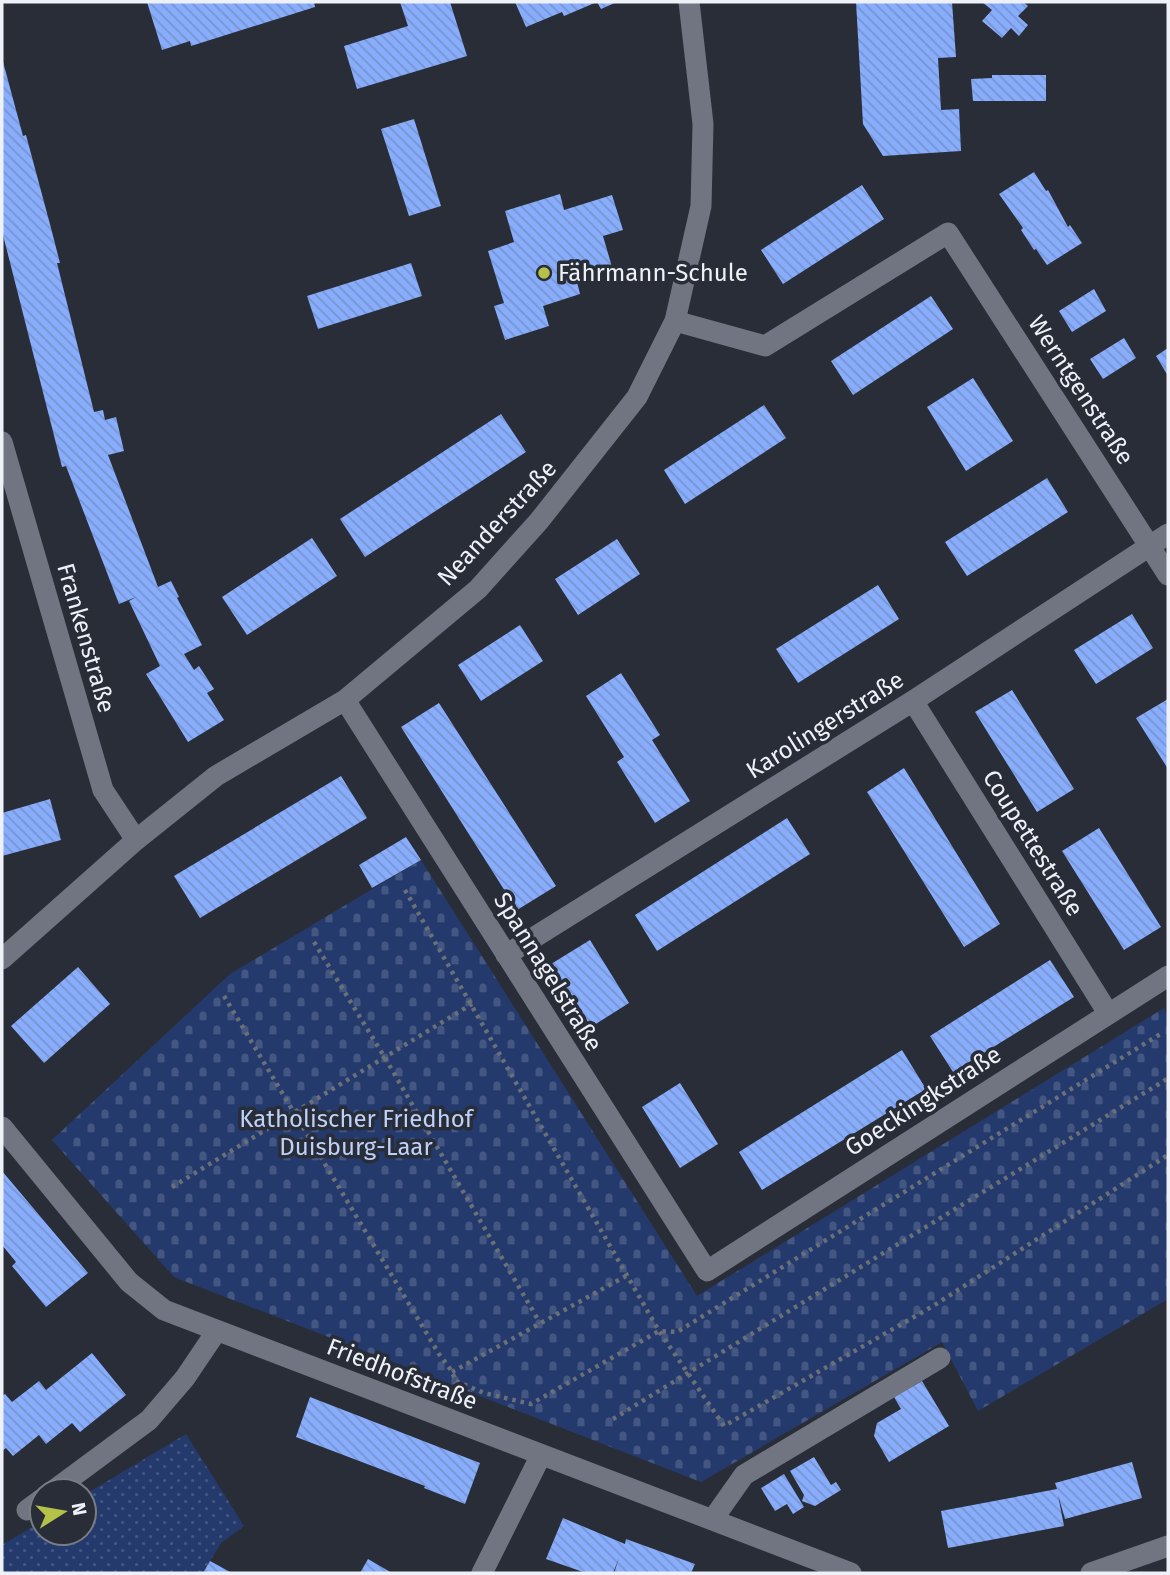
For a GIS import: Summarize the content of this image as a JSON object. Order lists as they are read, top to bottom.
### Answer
{
  "streets": {
    "street": [
      "Werntgenstraße",
      "Neanderstraße",
      "Frankenstraße",
      "Karolingerstraße",
      "Coupettestraße",
      "Spannagelstraße",
      "Goeckingkstraße",
      "Friedhofstraße"
    ]
  },
  "crossings": [
    ["Werntgenstraße", "Neanderstraße"],
    ["Werntgenstraße", "Karolingerstraße"],
    ["Neanderstraße", "Frankenstraße"],
    ["Neanderstraße", "Spannagelstraße"],
    ["Karolingerstraße", "Coupettestraße"],
    ["Karolingerstraße", "Spannagelstraße"],
    ["Coupettestraße", "Goeckingkstraße"],
    ["Spannagelstraße", "Goeckingkstraße"]
  ],
  "parks": ["Katholischer Friedhof Duisburg-Laar"],
  "places": ["Fährmann-Schule"],
  "north": "right"
}
